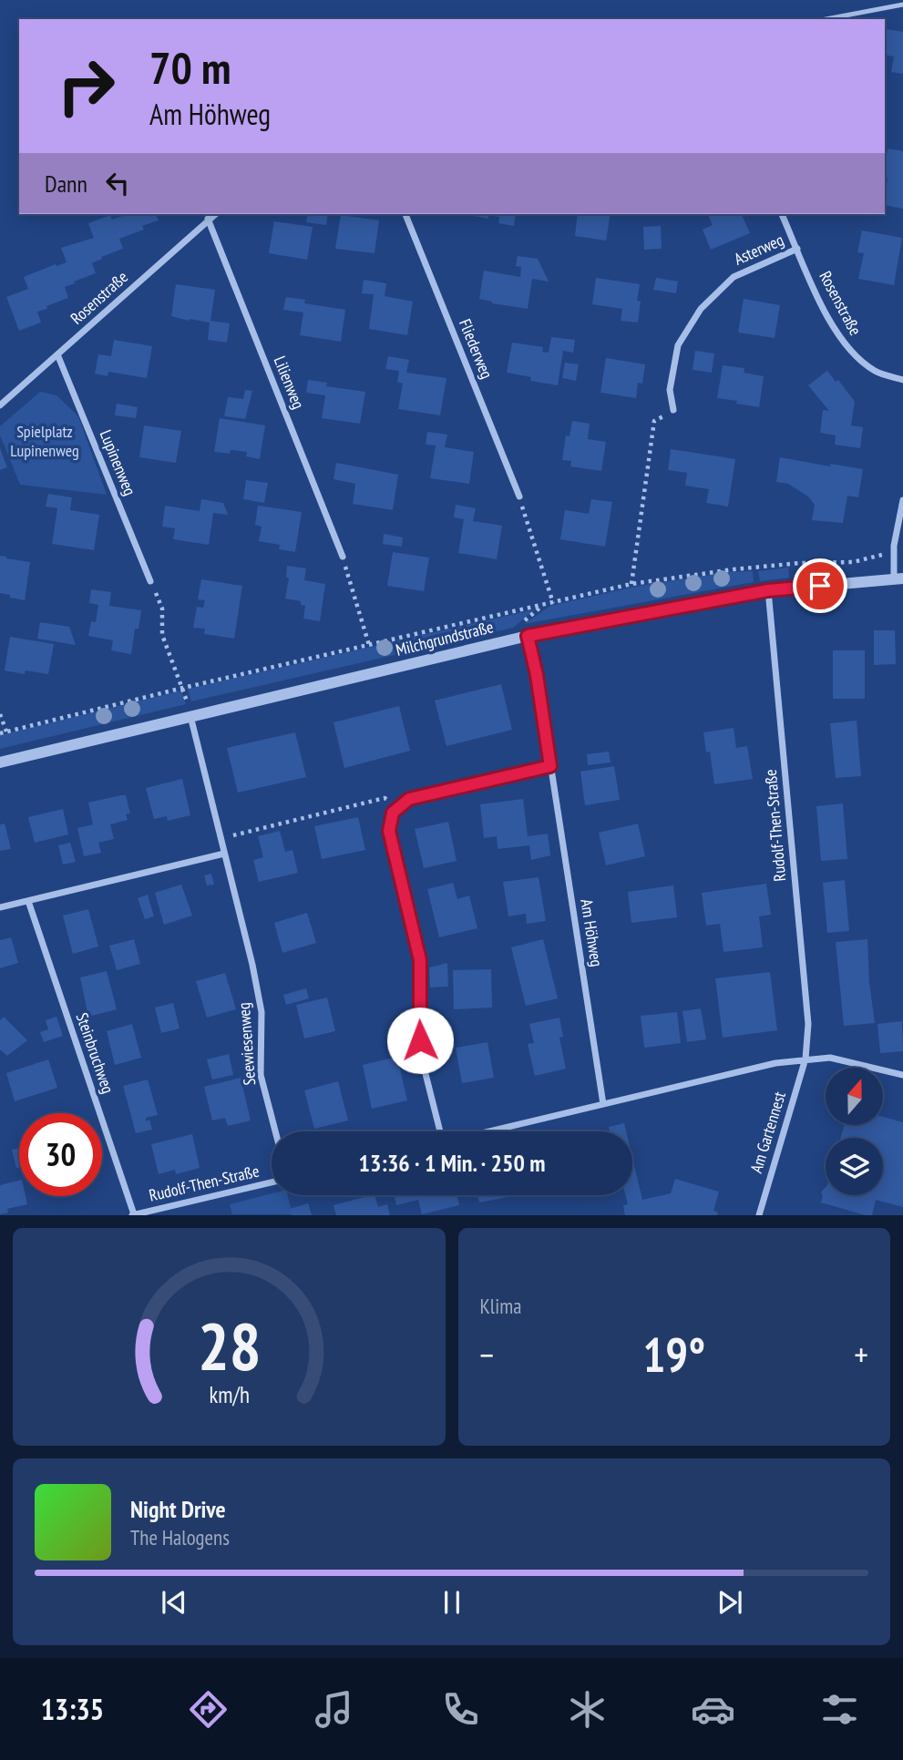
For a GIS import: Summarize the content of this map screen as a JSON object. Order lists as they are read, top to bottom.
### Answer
{
  "streets": {
    "street": [
      "Asterweg",
      "Rosenstraße",
      "Fliederweg",
      "Lilienweg",
      "Lupinenweg",
      "Milchgrundstraße",
      "Rudolf-Then-Straße",
      "Am Höhweg",
      "Seewiesenweg",
      "Steinbruchweg",
      "Am Gartennest"
    ]
  },
  "crossings": [
    ["Asterweg", "Rosenstraße"],
    ["Rosenstraße", "Lilienweg"],
    ["Rosenstraße", "Lupinenweg"],
    ["Milchgrundstraße", "Rudolf-Then-Straße"],
    ["Milchgrundstraße", "Am Höhweg"],
    ["Milchgrundstraße", "Seewiesenweg"],
    ["Rudolf-Then-Straße", "Steinbruchweg"],
    ["Rudolf-Then-Straße", "Am Gartennest"]
  ],
  "parks": ["Spielplatz Lupinenweg"],
  "north": "top",
  "page": {
    "turn": ["70 m", "Am Höhweg"],
    "then": "Dann",
    "limit": "30",
    "trip": "13:36 · 1 Min. · 250 m",
    "tile": "Klima",
    "heat": ["−", "19°", "+"],
    "song": ["Night Drive", "The Halogens"],
    "tabs": "13:35",
    "gauge": ["28", "km/h"]
  }
}
